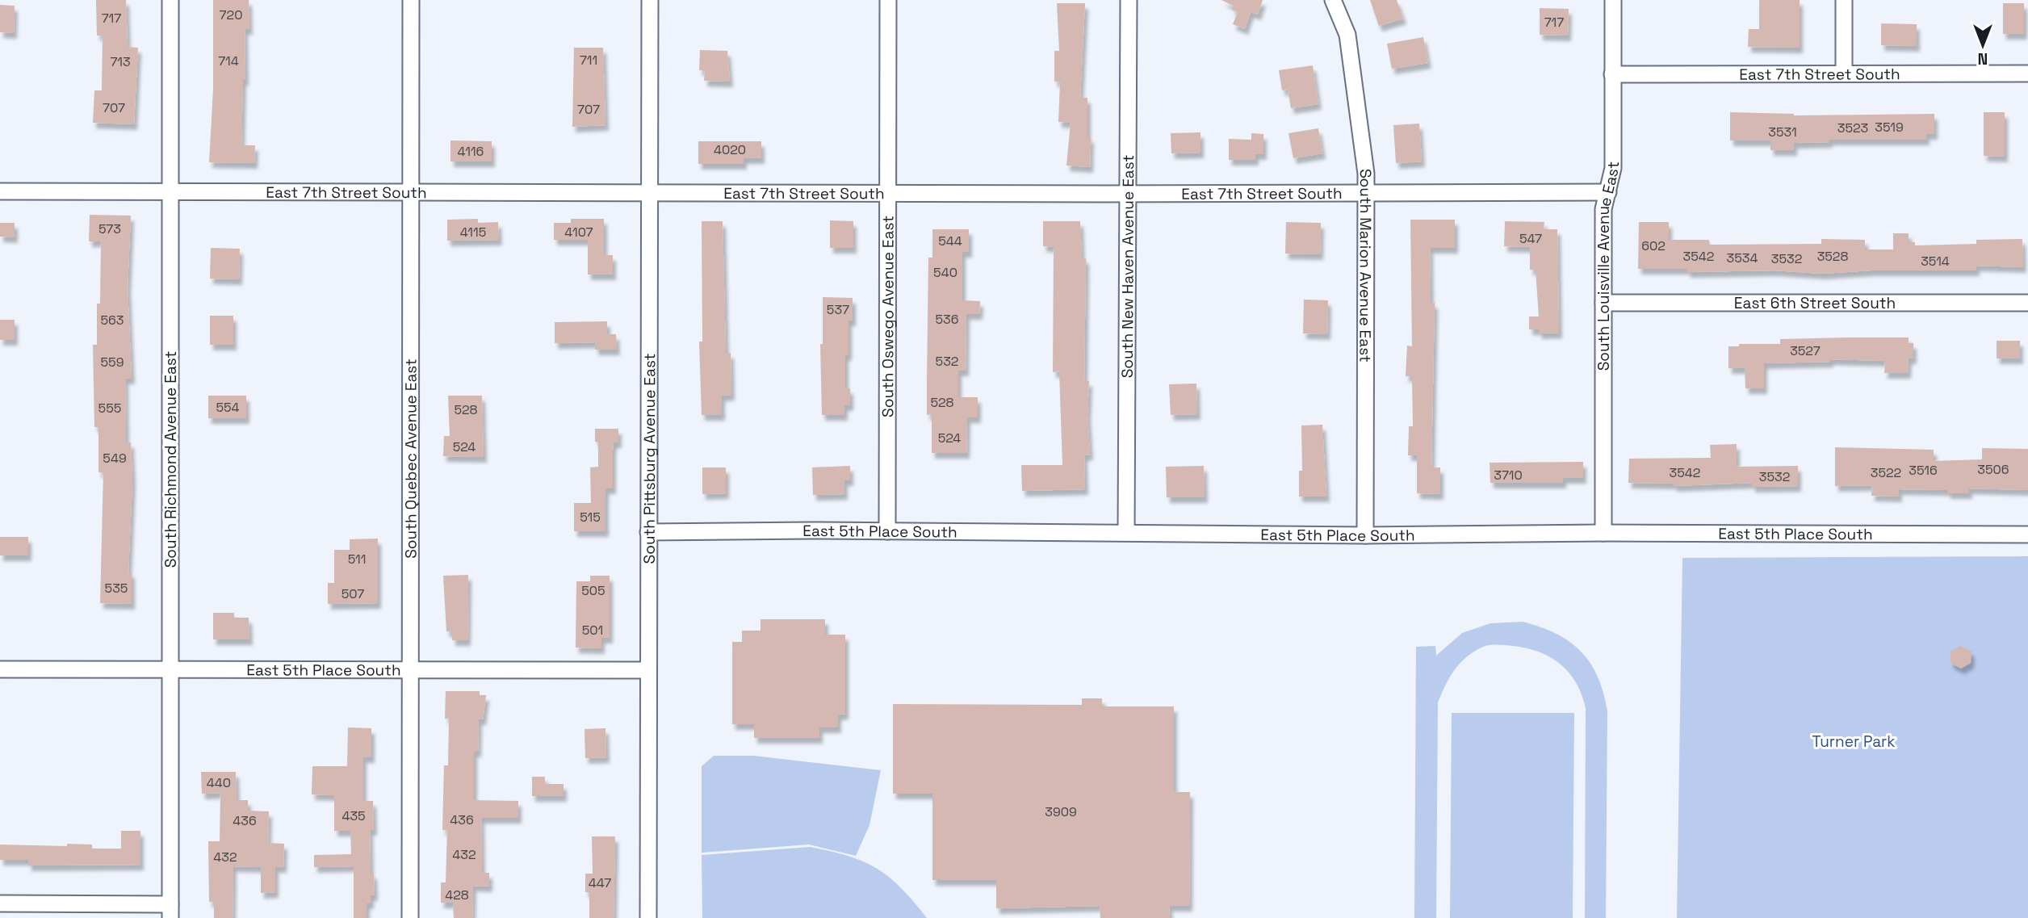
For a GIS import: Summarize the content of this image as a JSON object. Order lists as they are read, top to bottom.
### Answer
{
  "streets": {
    "street": [
      "East 7th Street South",
      "South Marion Avenue East",
      "South New Haven Avenue East",
      "South Louisville Avenue East",
      "East 6th Street South",
      "South Oswego Avenue East",
      "South Quebec Avenue East",
      "South Pittsburg Avenue East",
      "South Richmond Avenue East",
      "East 5th Place South"
    ]
  },
  "crossings": [
    ["East 7th Street South", "South Marion Avenue East"],
    ["East 7th Street South", "South New Haven Avenue East"],
    ["East 7th Street South", "South Louisville Avenue East"],
    ["East 7th Street South", "South Oswego Avenue East"],
    ["East 7th Street South", "South Quebec Avenue East"],
    ["East 7th Street South", "South Pittsburg Avenue East"],
    ["East 7th Street South", "South Richmond Avenue East"],
    ["South Marion Avenue East", "East 5th Place South"],
    ["South New Haven Avenue East", "East 5th Place South"],
    ["South Louisville Avenue East", "East 6th Street South"],
    ["South Louisville Avenue East", "East 5th Place South"],
    ["South Oswego Avenue East", "East 5th Place South"],
    ["South Quebec Avenue East", "East 5th Place South"],
    ["South Pittsburg Avenue East", "East 5th Place South"],
    ["South Richmond Avenue East", "East 5th Place South"]
  ],
  "parks": ["Turner Park"],
  "house_numbers": [
    "720",
    "717",
    "717",
    "711",
    "714",
    "713",
    "707",
    "707",
    "3519",
    "3523",
    "3531",
    "4020",
    "4116",
    "573",
    "4115",
    "4107",
    "547",
    "544",
    "602",
    "3542",
    "3528",
    "3534",
    "3532",
    "3514",
    "540",
    "537",
    "536",
    "563",
    "3527",
    "532",
    "559",
    "528",
    "554",
    "555",
    "528",
    "524",
    "524",
    "549",
    "3506",
    "3516",
    "3542",
    "3522",
    "3710",
    "3532",
    "515",
    "511",
    "535",
    "505",
    "507",
    "501",
    "440",
    "3909",
    "435",
    "436",
    "436",
    "432",
    "432",
    "447",
    "428"
  ],
  "north": "bottom"
}
